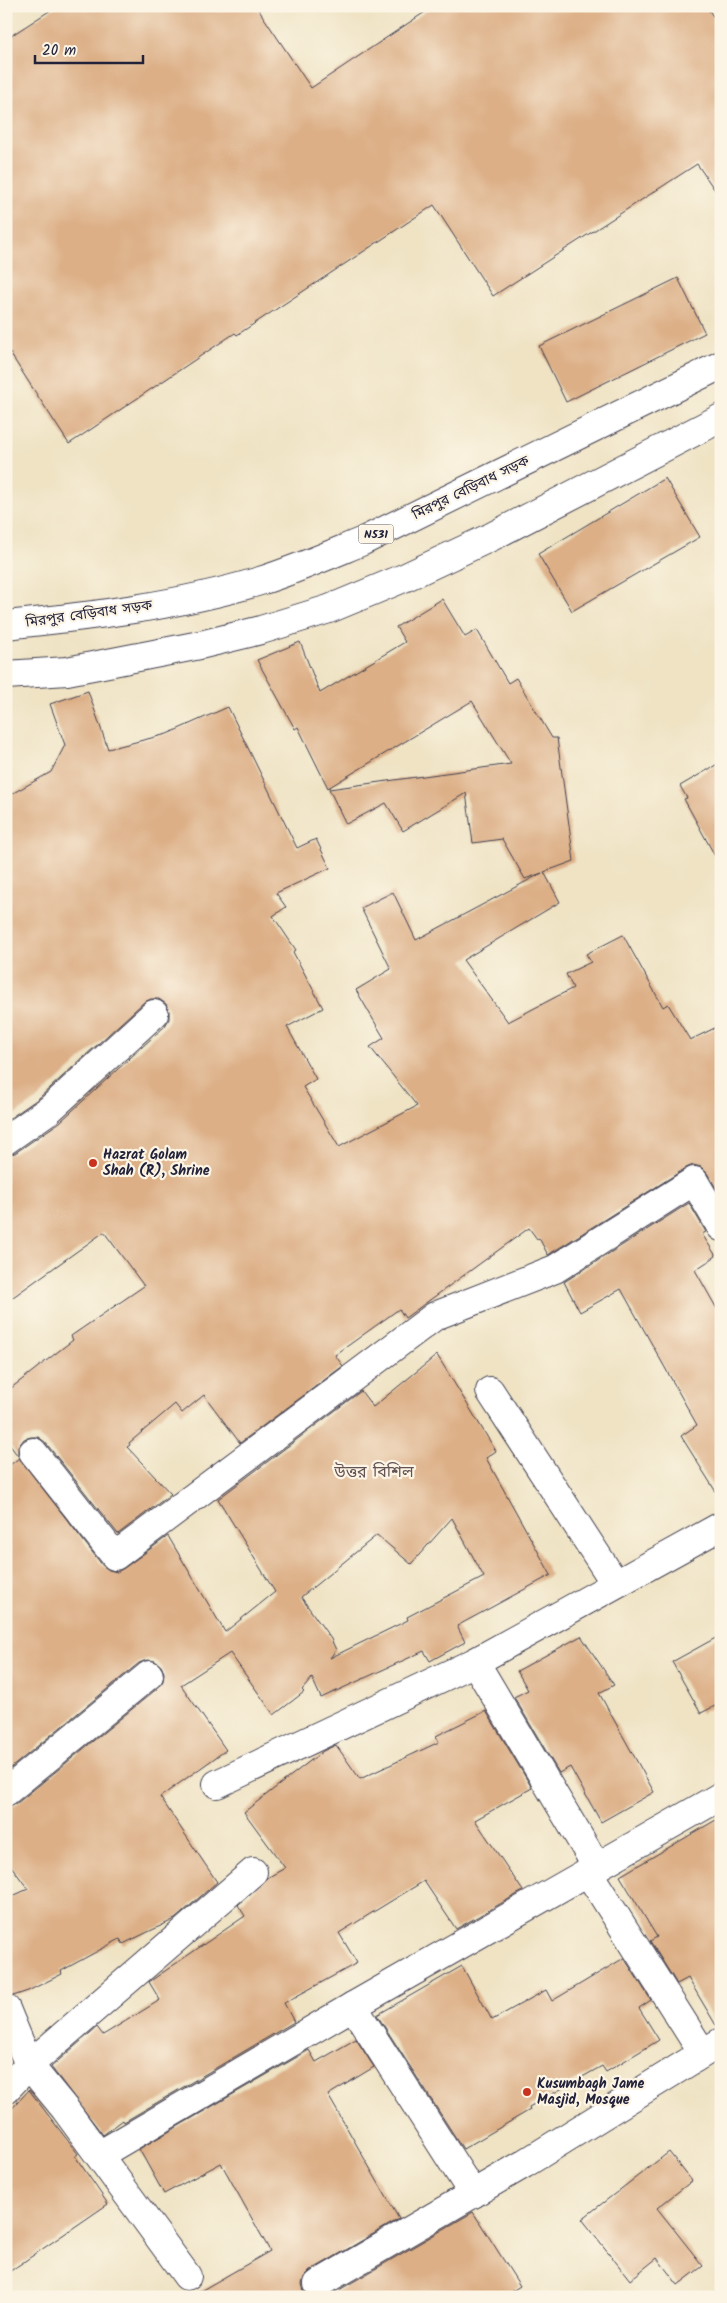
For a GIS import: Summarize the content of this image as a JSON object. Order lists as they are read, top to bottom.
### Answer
{
  "streets": {
    "main road": ["মিরপুর বেড়িবাধ সড়ক", "N531"]
  },
  "districts": ["উত্তর বিশিল"],
  "places": ["Hazrat Golam Shah (R), Shrine", "Kusumbagh Jame Masjid, Mosque"],
  "scale_bar": "20 m"
}
